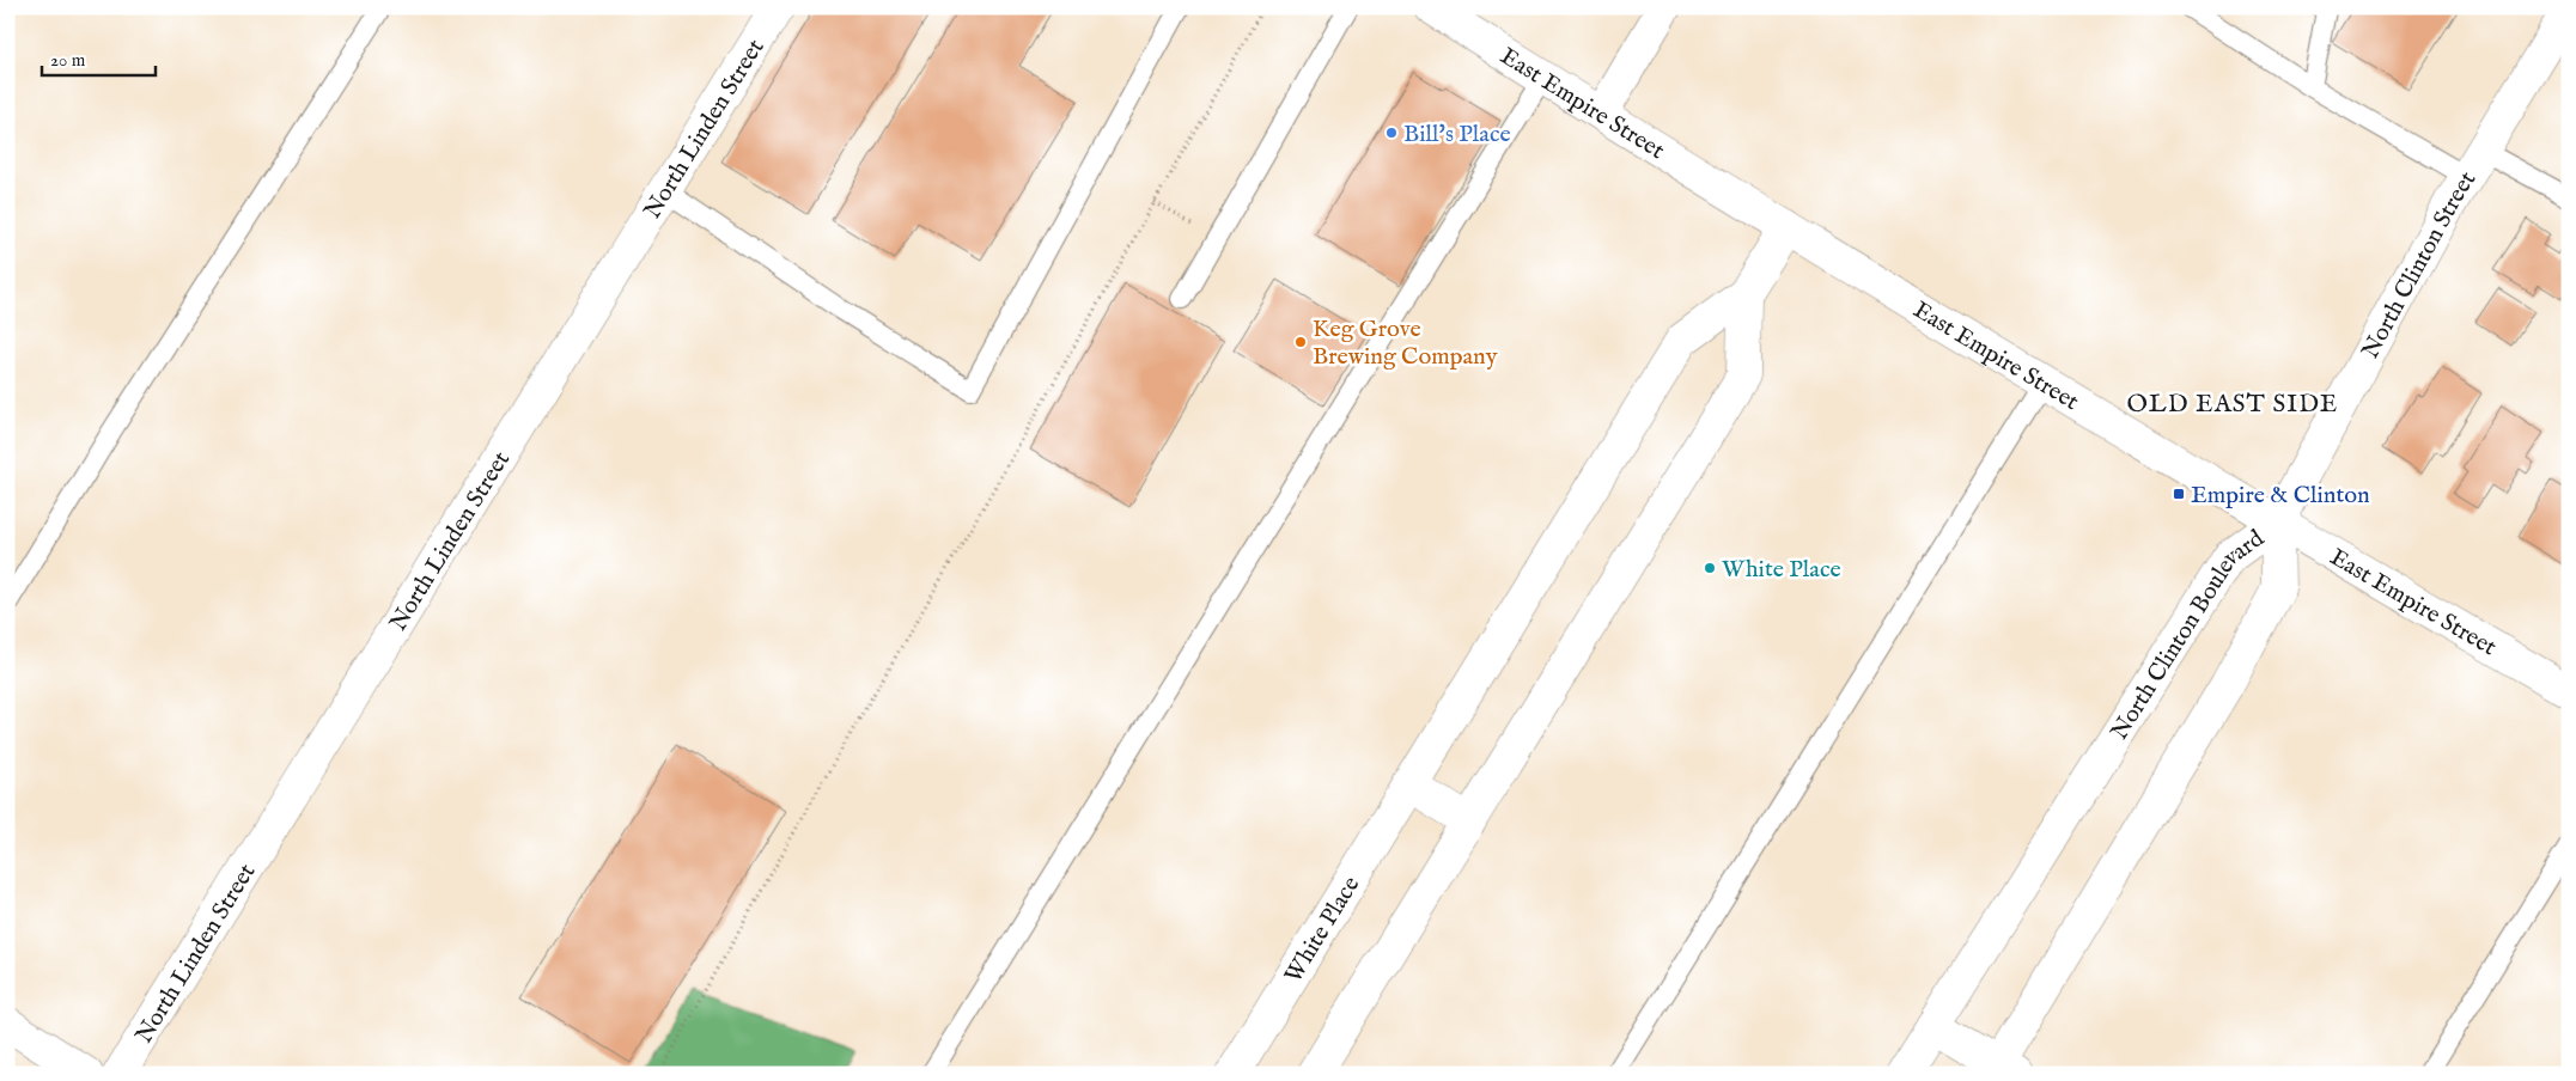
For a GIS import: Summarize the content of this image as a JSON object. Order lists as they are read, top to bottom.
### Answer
{
  "streets": {
    "street": [
      "East Empire Street",
      "North Linden Street",
      "North Clinton Street",
      "North Clinton Boulevard",
      "White Place"
    ]
  },
  "crossings": [
    ["East Empire Street", "North Clinton Street"],
    ["East Empire Street", "North Clinton Boulevard"],
    ["East Empire Street", "White Place"],
    ["North Clinton Street", "North Clinton Boulevard"]
  ],
  "districts": ["OLD EAST SIDE"],
  "places": {
    "other": ["Bill's Place", "Keg Grove Brewing Company", "White Place"],
    "transit": ["Empire & Clinton"]
  },
  "scale_bar": "20 m"
}
